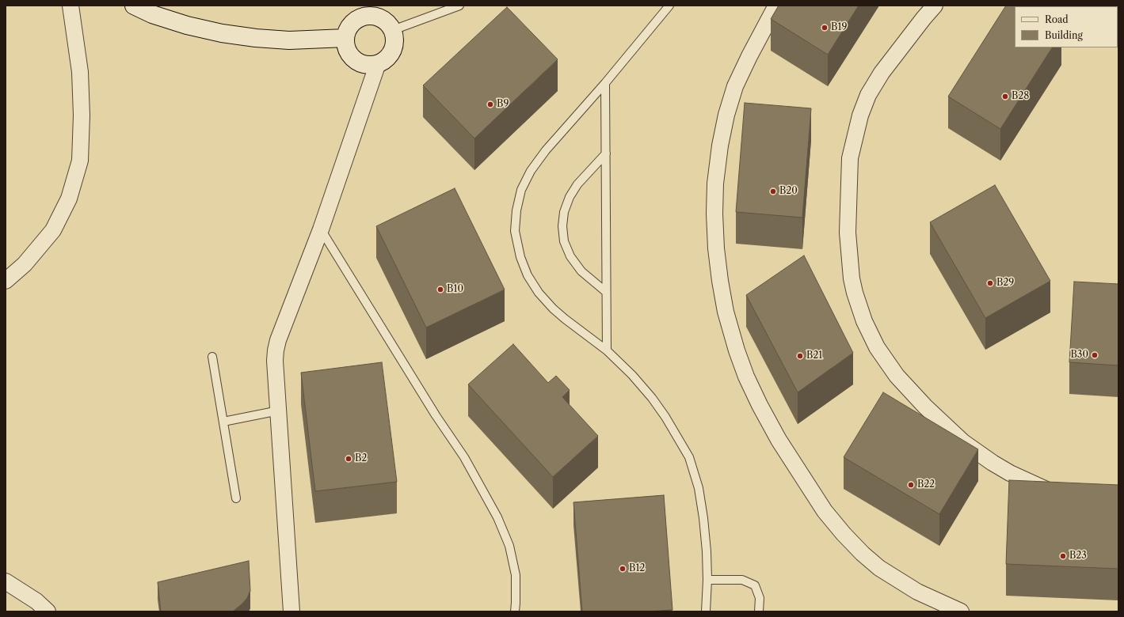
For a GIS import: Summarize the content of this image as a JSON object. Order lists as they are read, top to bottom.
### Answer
{
  "places": [
    "B19",
    "B28",
    "B9",
    "B20",
    "B29",
    "B10",
    "B30",
    "B21",
    "B2",
    "B22",
    "B23",
    "B12"
  ],
  "legend": ["Road", "Building"]
}
